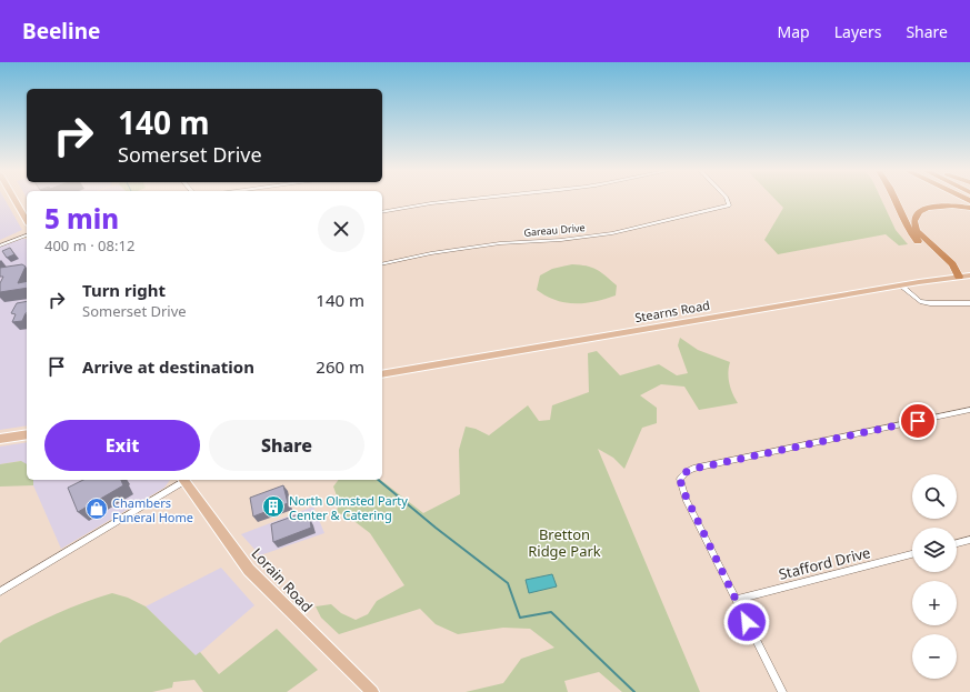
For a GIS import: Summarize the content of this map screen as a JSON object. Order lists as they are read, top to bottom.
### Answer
{
  "streets": {
    "main road": ["Stearns Road", "Lorain Road"],
    "street": ["Gareau Drive", "Stafford Drive"]
  },
  "parks": ["Bretton Ridge Park"],
  "places": {
    "building": ["North Olmsted Party Center & Catering"],
    "shop": ["Chambers Funeral Home"]
  },
  "page": {
    "header": "Beeline",
    "nav": ["Map", "Layers", "Share"],
    "turn": ["140 m", "Somerset Drive"],
    "heading": ["5 min", "400 m · 08:12"],
    "list": [
      {
        "name": "Turn right",
        "note": "Somerset Drive",
        "value": "140 m"
      },
      {
        "name": "Arrive at destination",
        "value": "260 m"
      }
    ],
    "buttons": ["Exit", "Share"],
    "map_buttons": ["+", "−"]
  }
}
